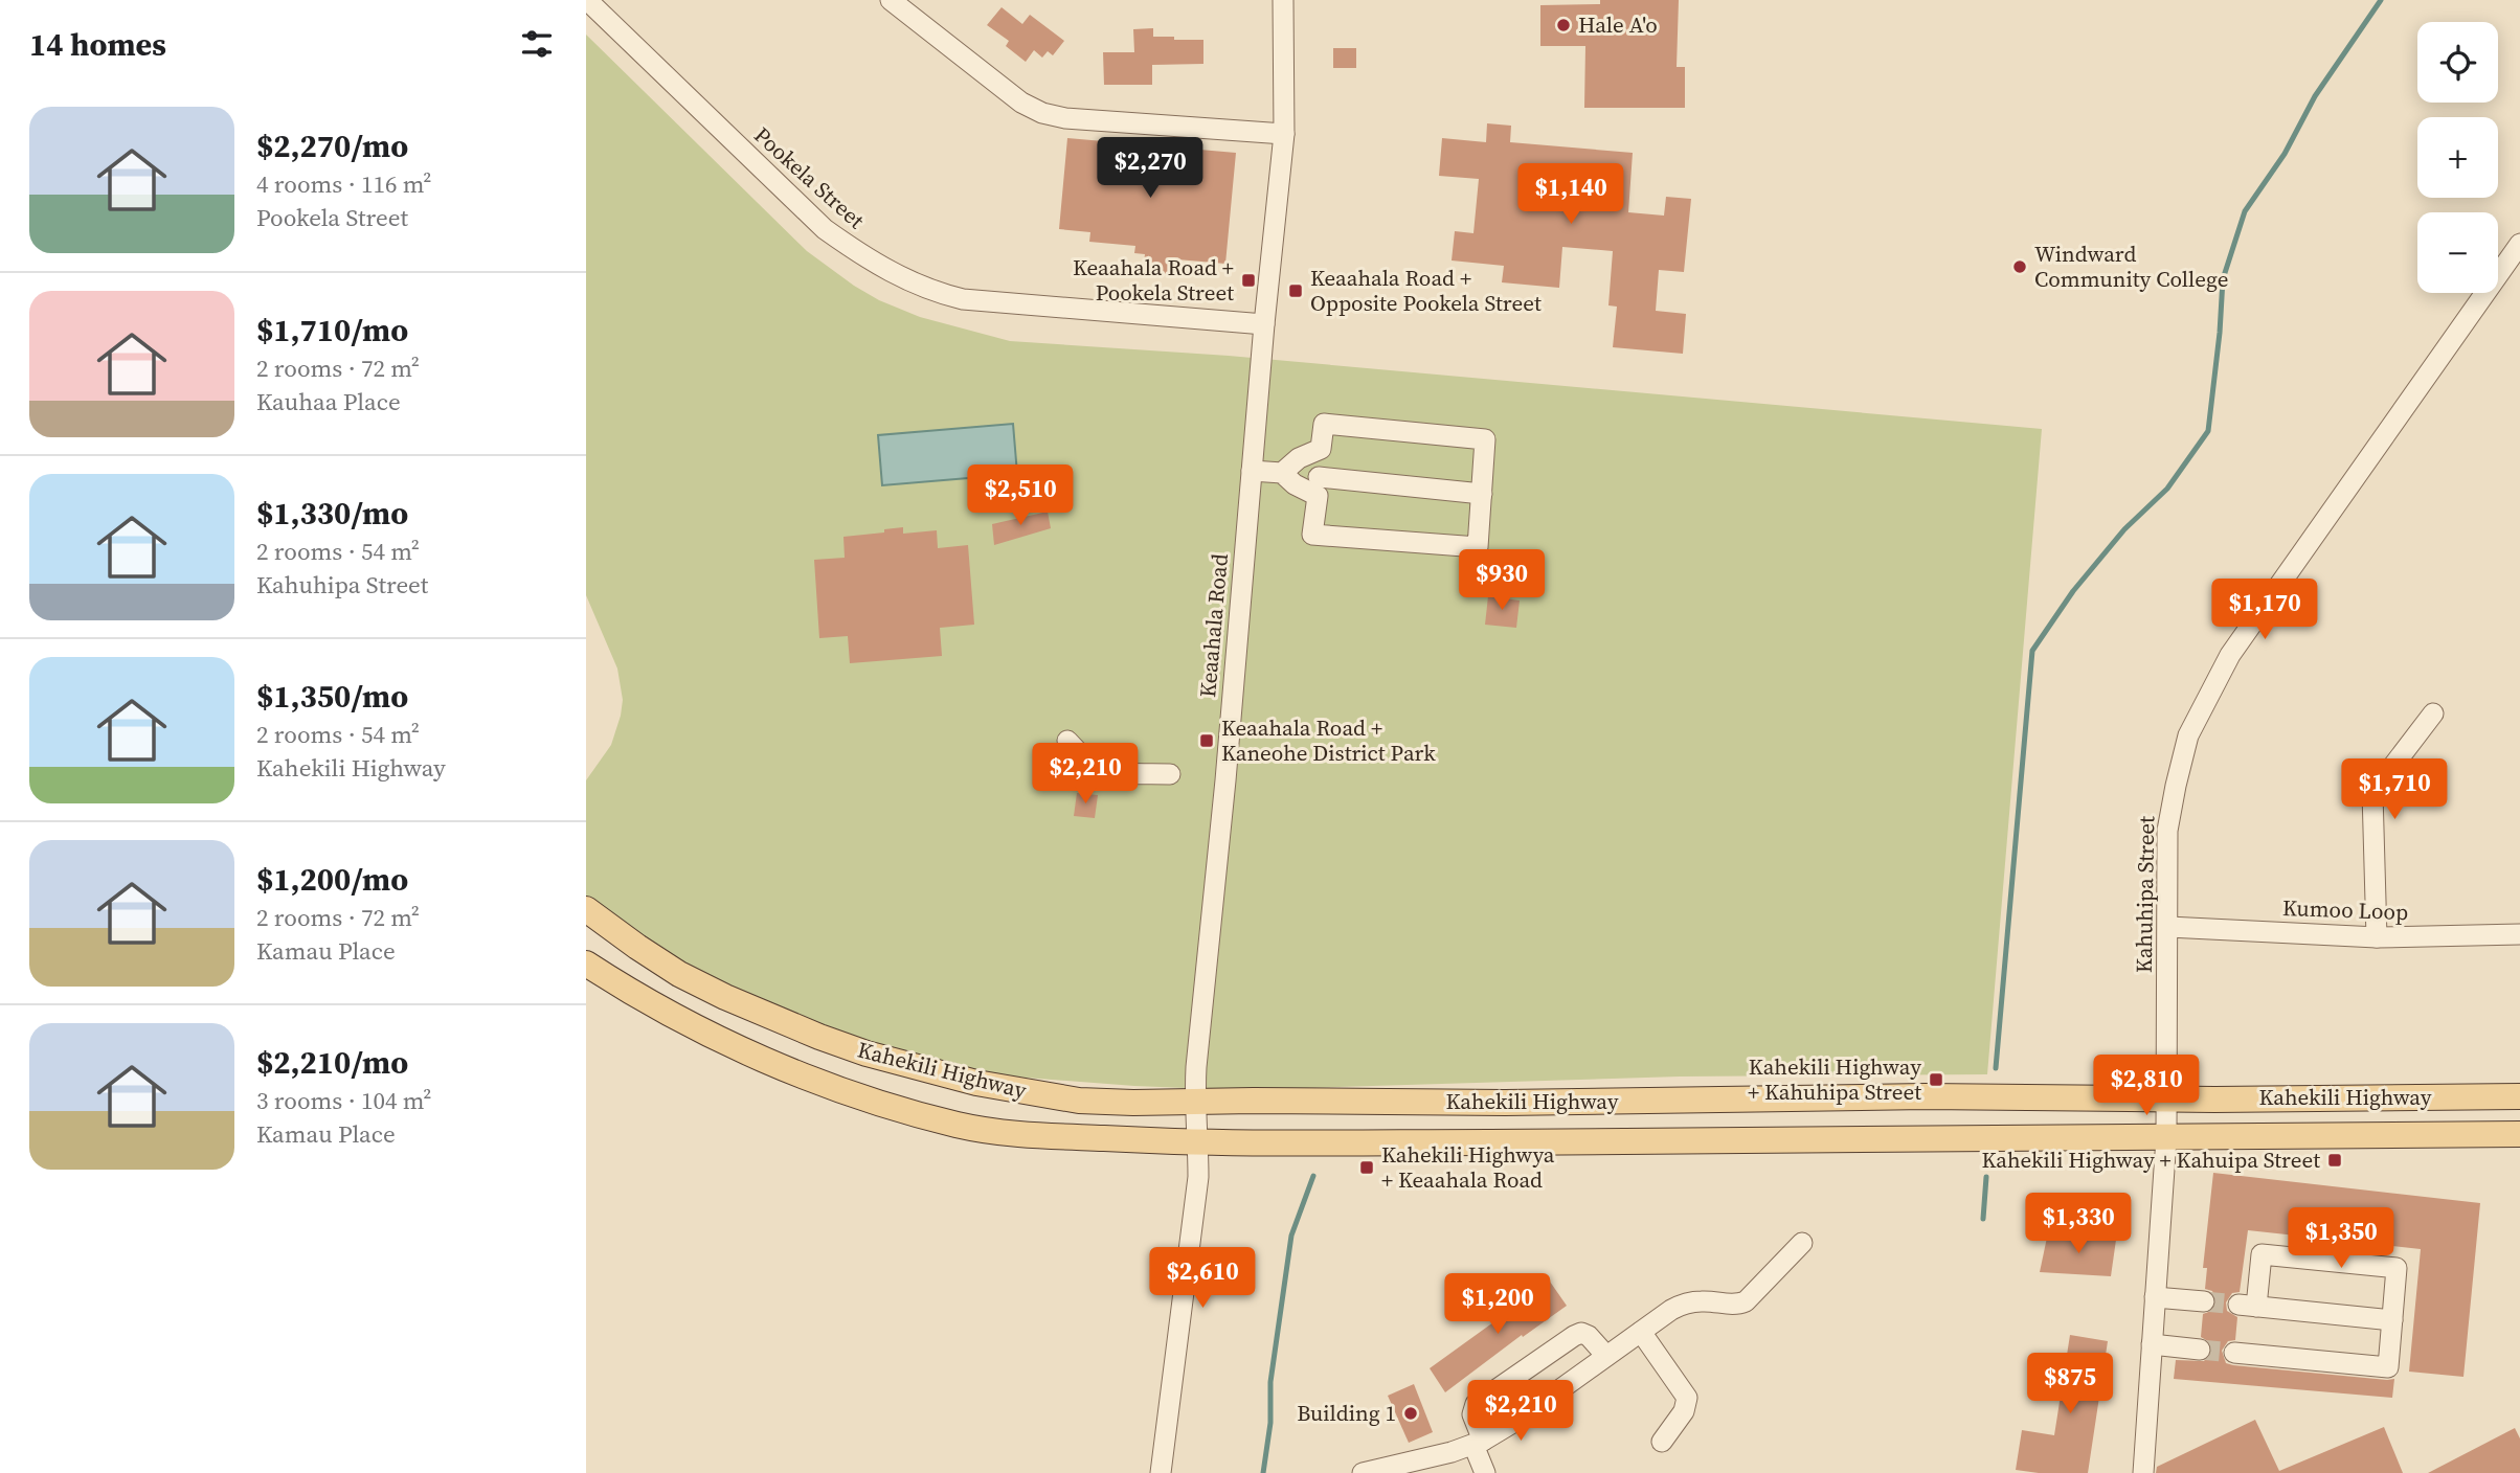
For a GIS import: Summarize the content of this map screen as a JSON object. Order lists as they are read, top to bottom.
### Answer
{
  "streets": {
    "main road": ["Kahekili Highway"],
    "street": [
      "Pookela Street",
      "Keaahala Road",
      "Kahuhipa Street",
      "Kumoo Loop"
    ]
  },
  "crossings": [
    ["Pookela Street", "Keaahala Road"],
    ["Keaahala Road", "Kahekili Highway"],
    ["Kahuhipa Street", "Kumoo Loop"],
    ["Kahuhipa Street", "Kahekili Highway"]
  ],
  "places": {
    "other": ["Hale A'o", "Windward Community College", "Building 1"],
    "transit": [
      "Keaahala Road + Pookela Street",
      "Keaahala Road + Opposite Pookela Street",
      "Keaahala Road + Kaneohe District Park",
      "Kahekili Highway + Kahuhipa Street",
      "Kahekili Highway + Kahuipa Street",
      "Kahekili Highwya + Keaahala Road"
    ]
  },
  "page": {
    "heading": "14 homes",
    "map_buttons": ["+", "−"],
    "list": [
      {
        "name": "$2,270/mo",
        "note": "4 rooms · 116 m² · Pookela Street"
      },
      {
        "name": "$1,710/mo",
        "note": "2 rooms · 72 m² · Kauhaa Place"
      },
      {
        "name": "$1,330/mo",
        "note": "2 rooms · 54 m² · Kahuhipa Street"
      },
      {
        "name": "$1,350/mo",
        "note": "2 rooms · 54 m² · Kahekili Highway"
      },
      {
        "name": "$1,200/mo",
        "note": "2 rooms · 72 m² · Kamau Place"
      },
      {
        "name": "$2,210/mo",
        "note": "3 rooms · 104 m² · Kamau Place"
      }
    ],
    "price": [
      "$2,270",
      "$1,140",
      "$2,510",
      "$930",
      "$1,170",
      "$2,210",
      "$1,710",
      "$2,810",
      "$1,330",
      "$1,350",
      "$2,610",
      "$1,200",
      "$875",
      "$2,210"
    ]
  }
}
